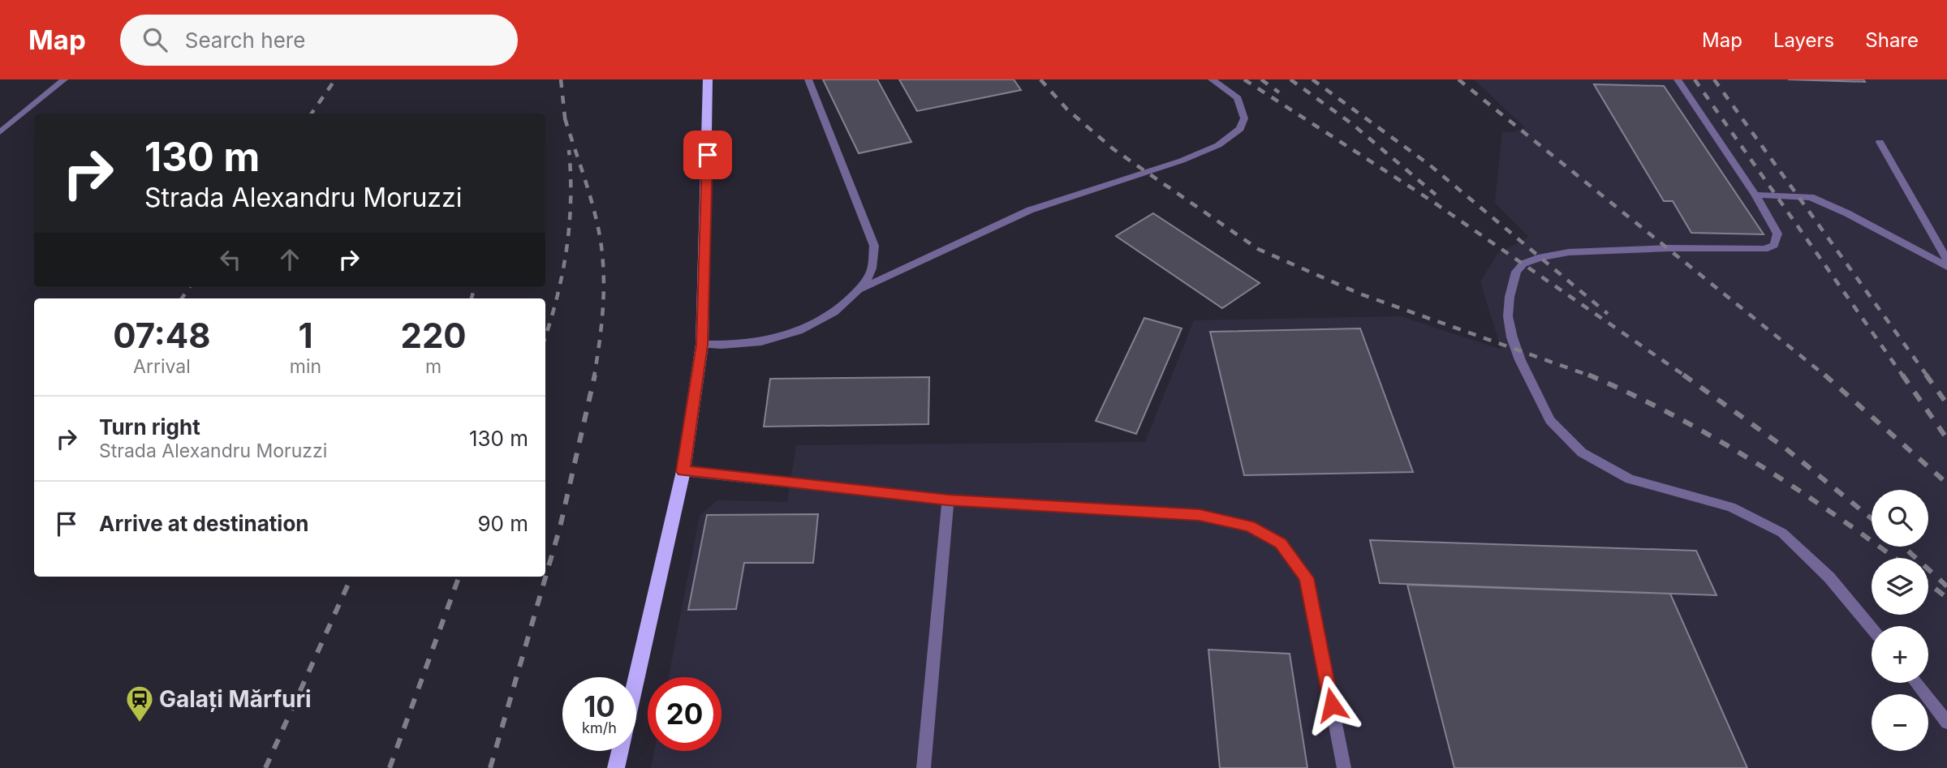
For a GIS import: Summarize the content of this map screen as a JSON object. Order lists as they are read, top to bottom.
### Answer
{
  "places": {
    "station": ["Galați Mărfuri"]
  },
  "page": {
    "header": "Map",
    "search": "Search here",
    "nav": ["Map", "Layers", "Share"],
    "turn": ["130 m", "Strada Alexandru Moruzzi"],
    "eta": [
      "07:48",
      "Arrival",
      "1",
      "min",
      "220",
      "m"
    ],
    "list": [
      {
        "name": "Turn right",
        "note": "Strada Alexandru Moruzzi",
        "value": "130 m"
      },
      {
        "name": "Arrive at destination",
        "value": "90 m"
      }
    ],
    "map_buttons": ["+", "−"],
    "speed": "10 km/h",
    "limit": "20"
  }
}
